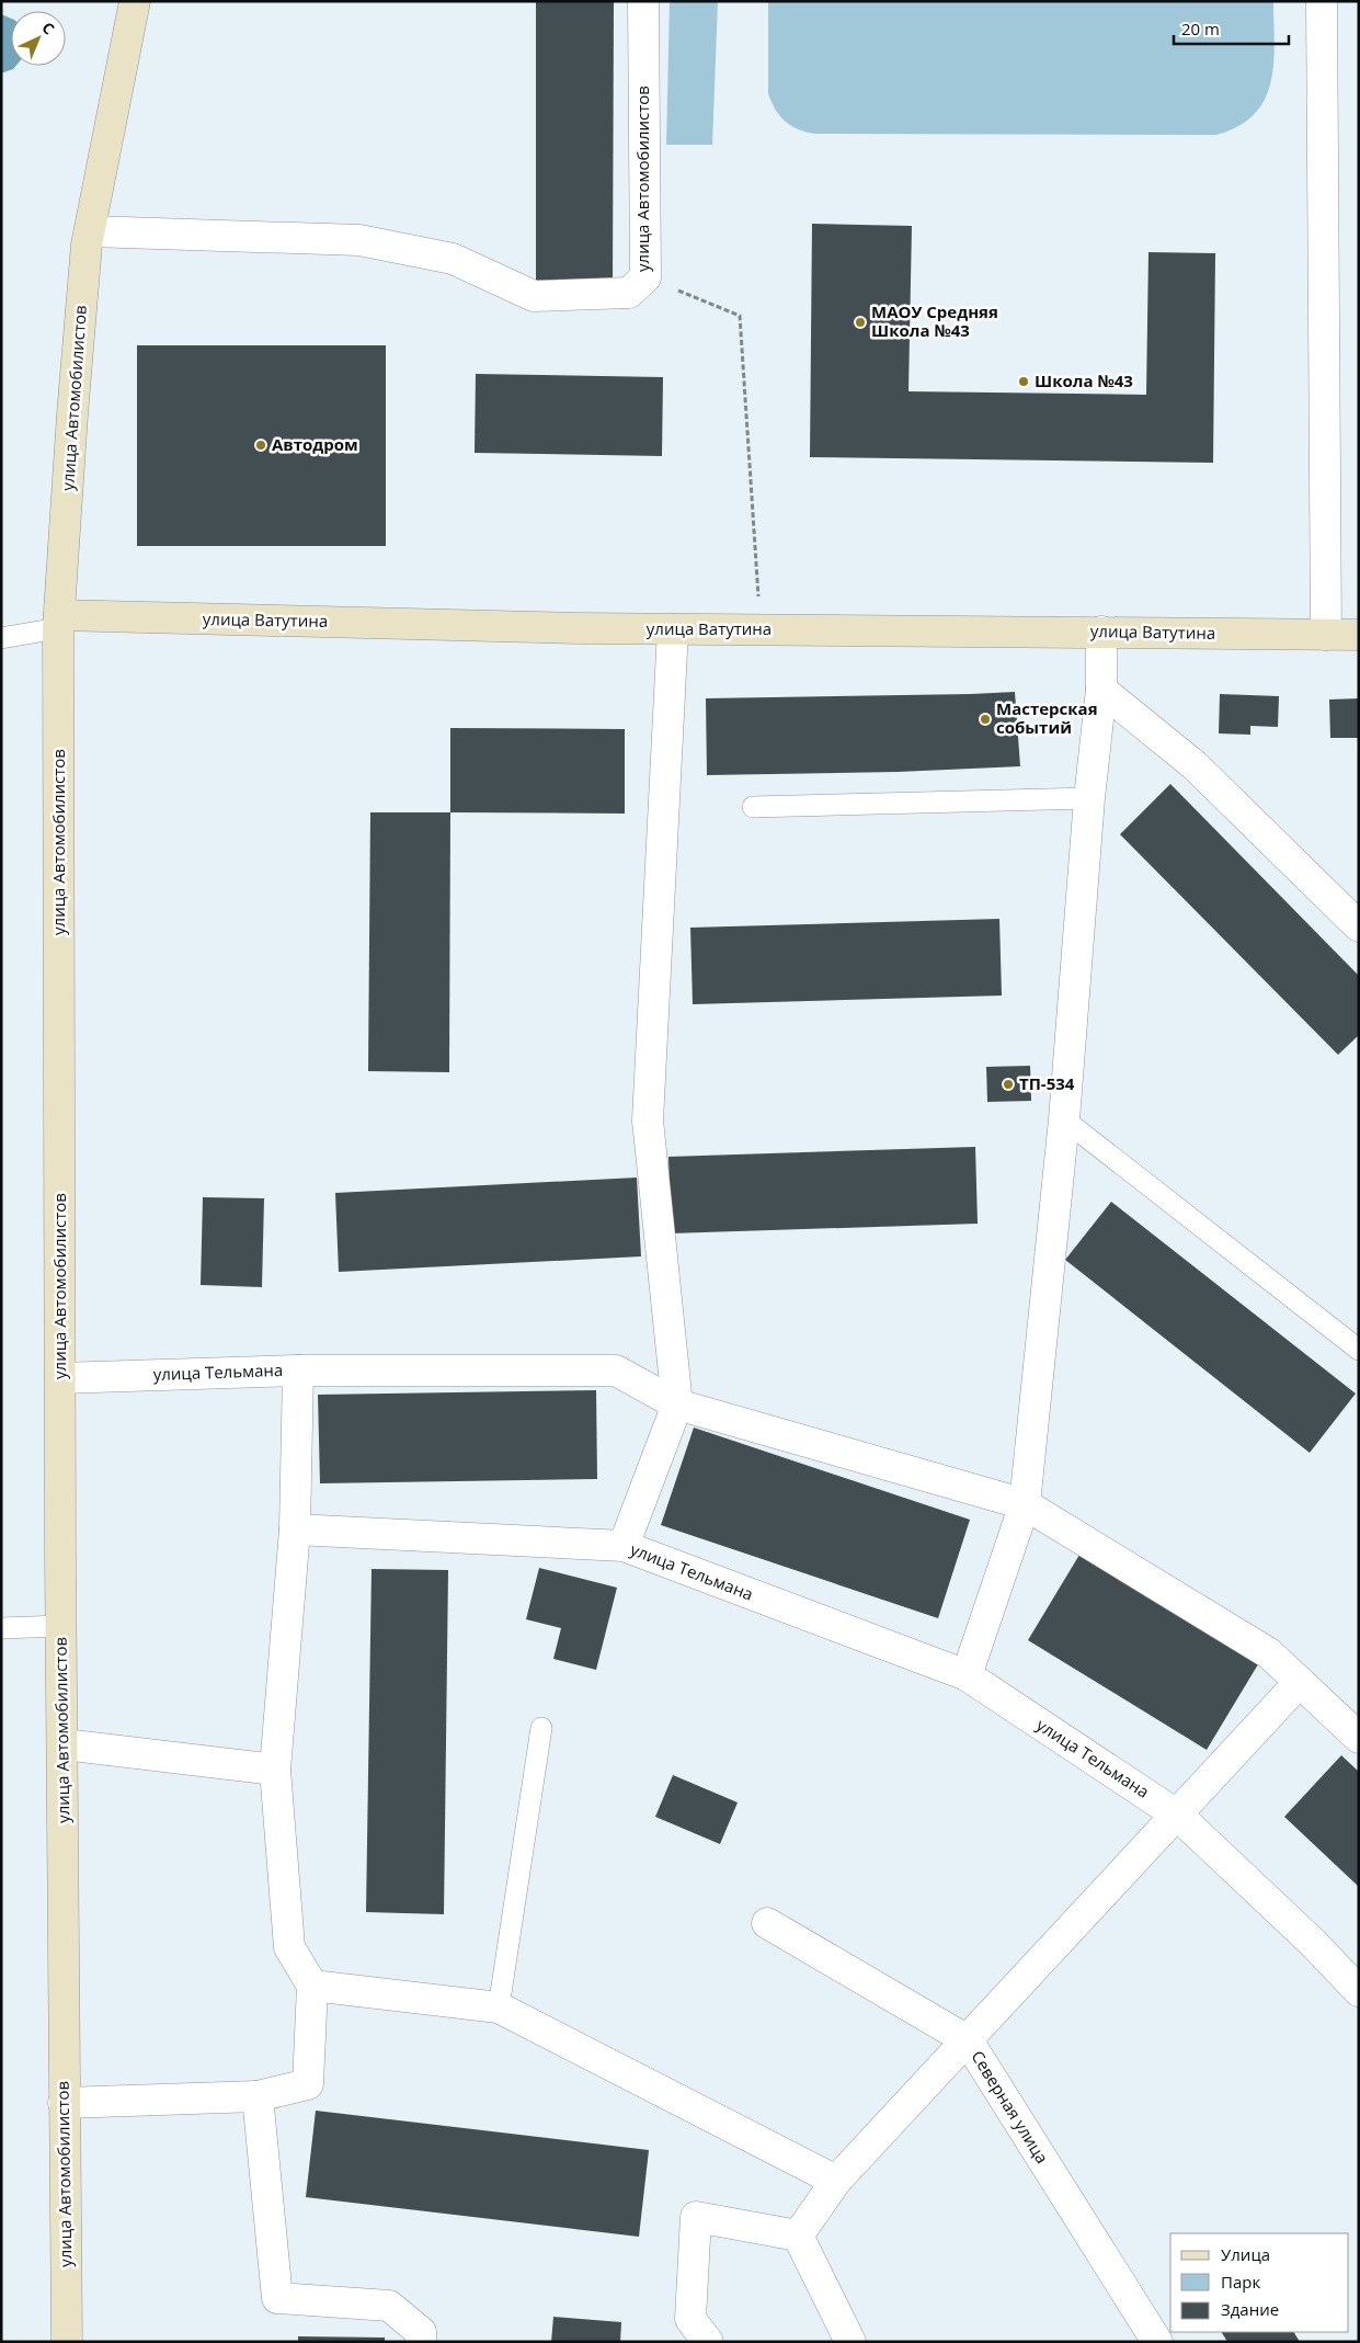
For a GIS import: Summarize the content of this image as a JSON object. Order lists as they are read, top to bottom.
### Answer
{
  "streets": {
    "street": [
      "улица Автомобилистов",
      "улица Ватутина",
      "улица Тельмана",
      "Северная улица"
    ]
  },
  "crossings": [
    ["улица Автомобилистов", "улица Ватутина"],
    ["улица Автомобилистов", "улица Тельмана"]
  ],
  "places": [
    "МАОУ Средняя Школа №43",
    "Школа №43",
    "Автодром",
    "Мастерская событий",
    "ТП-534"
  ],
  "legend": ["Улица", "Парк", "Здание"],
  "scale_bar": "20 m",
  "north": "top right"
}
